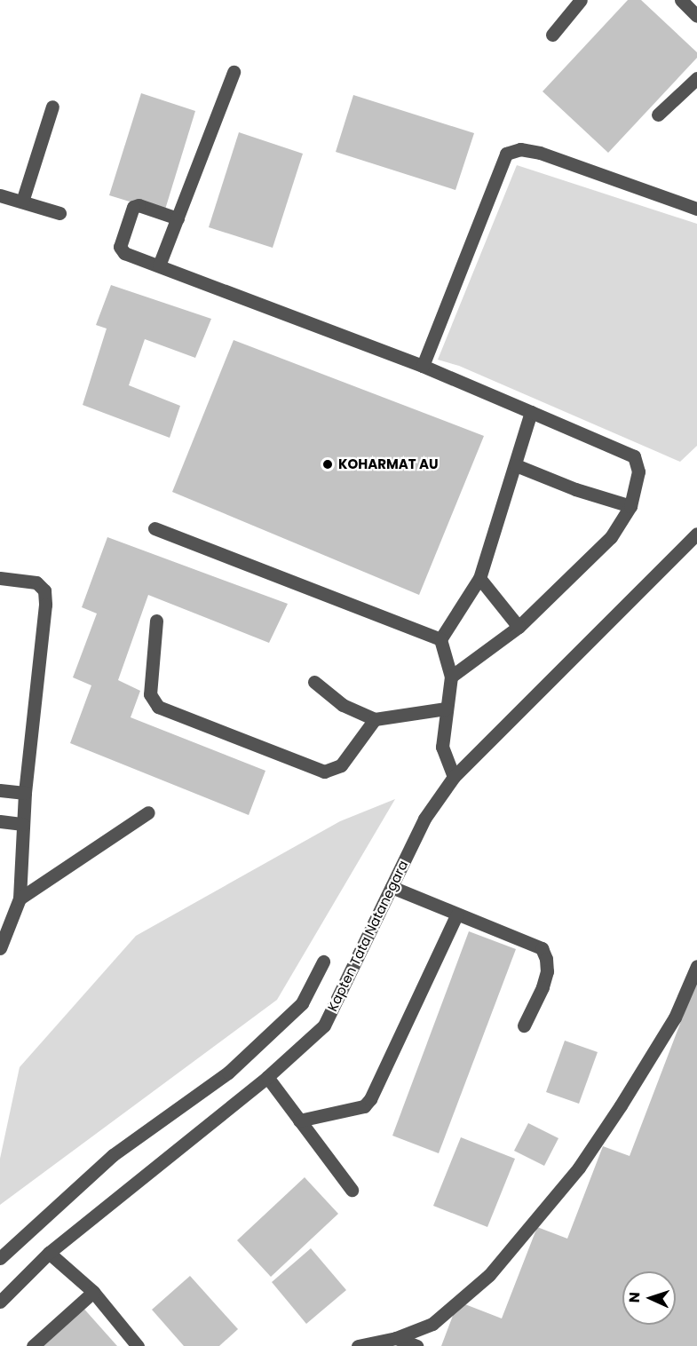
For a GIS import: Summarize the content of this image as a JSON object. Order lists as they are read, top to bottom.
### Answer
{
  "streets": {
    "street": ["Kapten Tata Natanegara"]
  },
  "places": ["KOHARMAT AU"],
  "north": "left"
}
